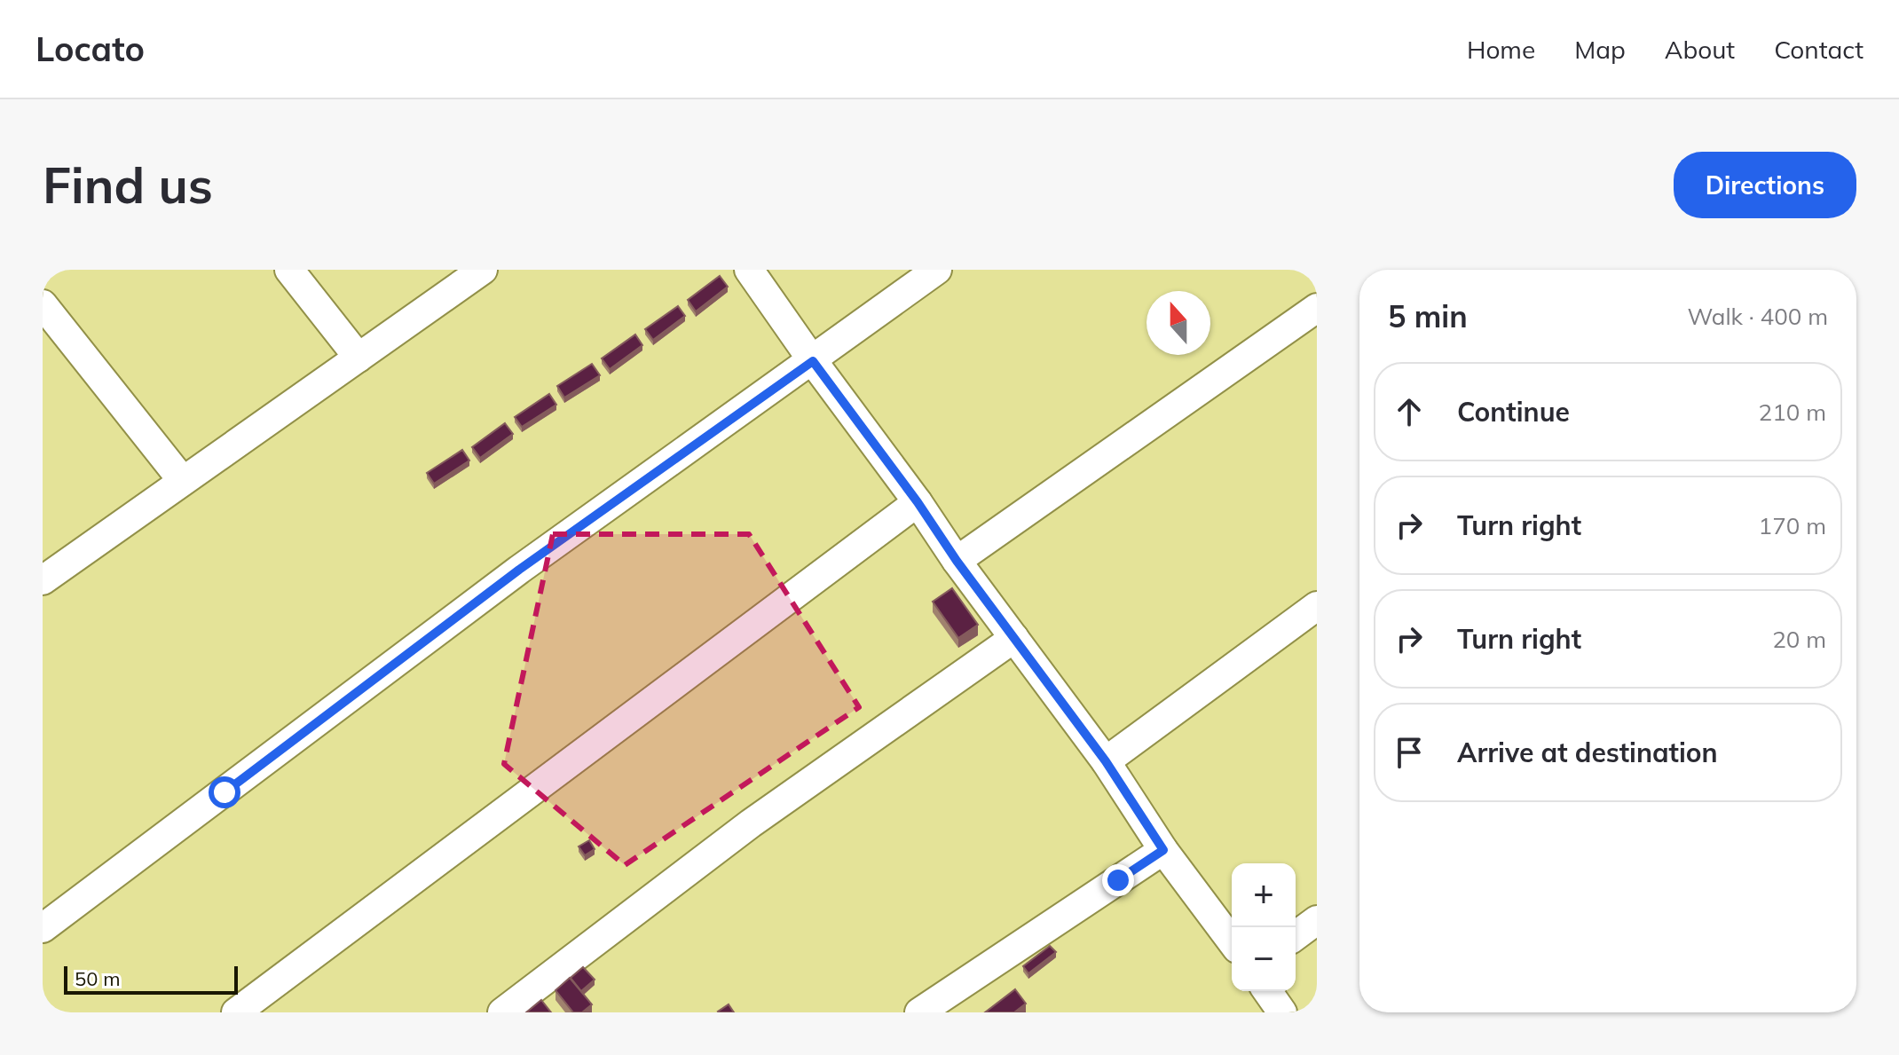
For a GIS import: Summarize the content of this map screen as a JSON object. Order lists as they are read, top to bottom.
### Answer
{
  "scale_bar": "50 m",
  "north": "top",
  "page": {
    "header": "Locato",
    "nav": [
      "Home",
      "Map",
      "About",
      "Contact"
    ],
    "buttons": "Directions",
    "title": "Find us",
    "heading": ["5 min", "Walk · 400 m"],
    "list": [
      ["Continue", "210 m"],
      ["Turn right", "170 m"],
      ["Turn right", "20 m"],
      "Arrive at destination"
    ],
    "map_buttons": ["+", "−"],
    "scale": "50 m"
  }
}
